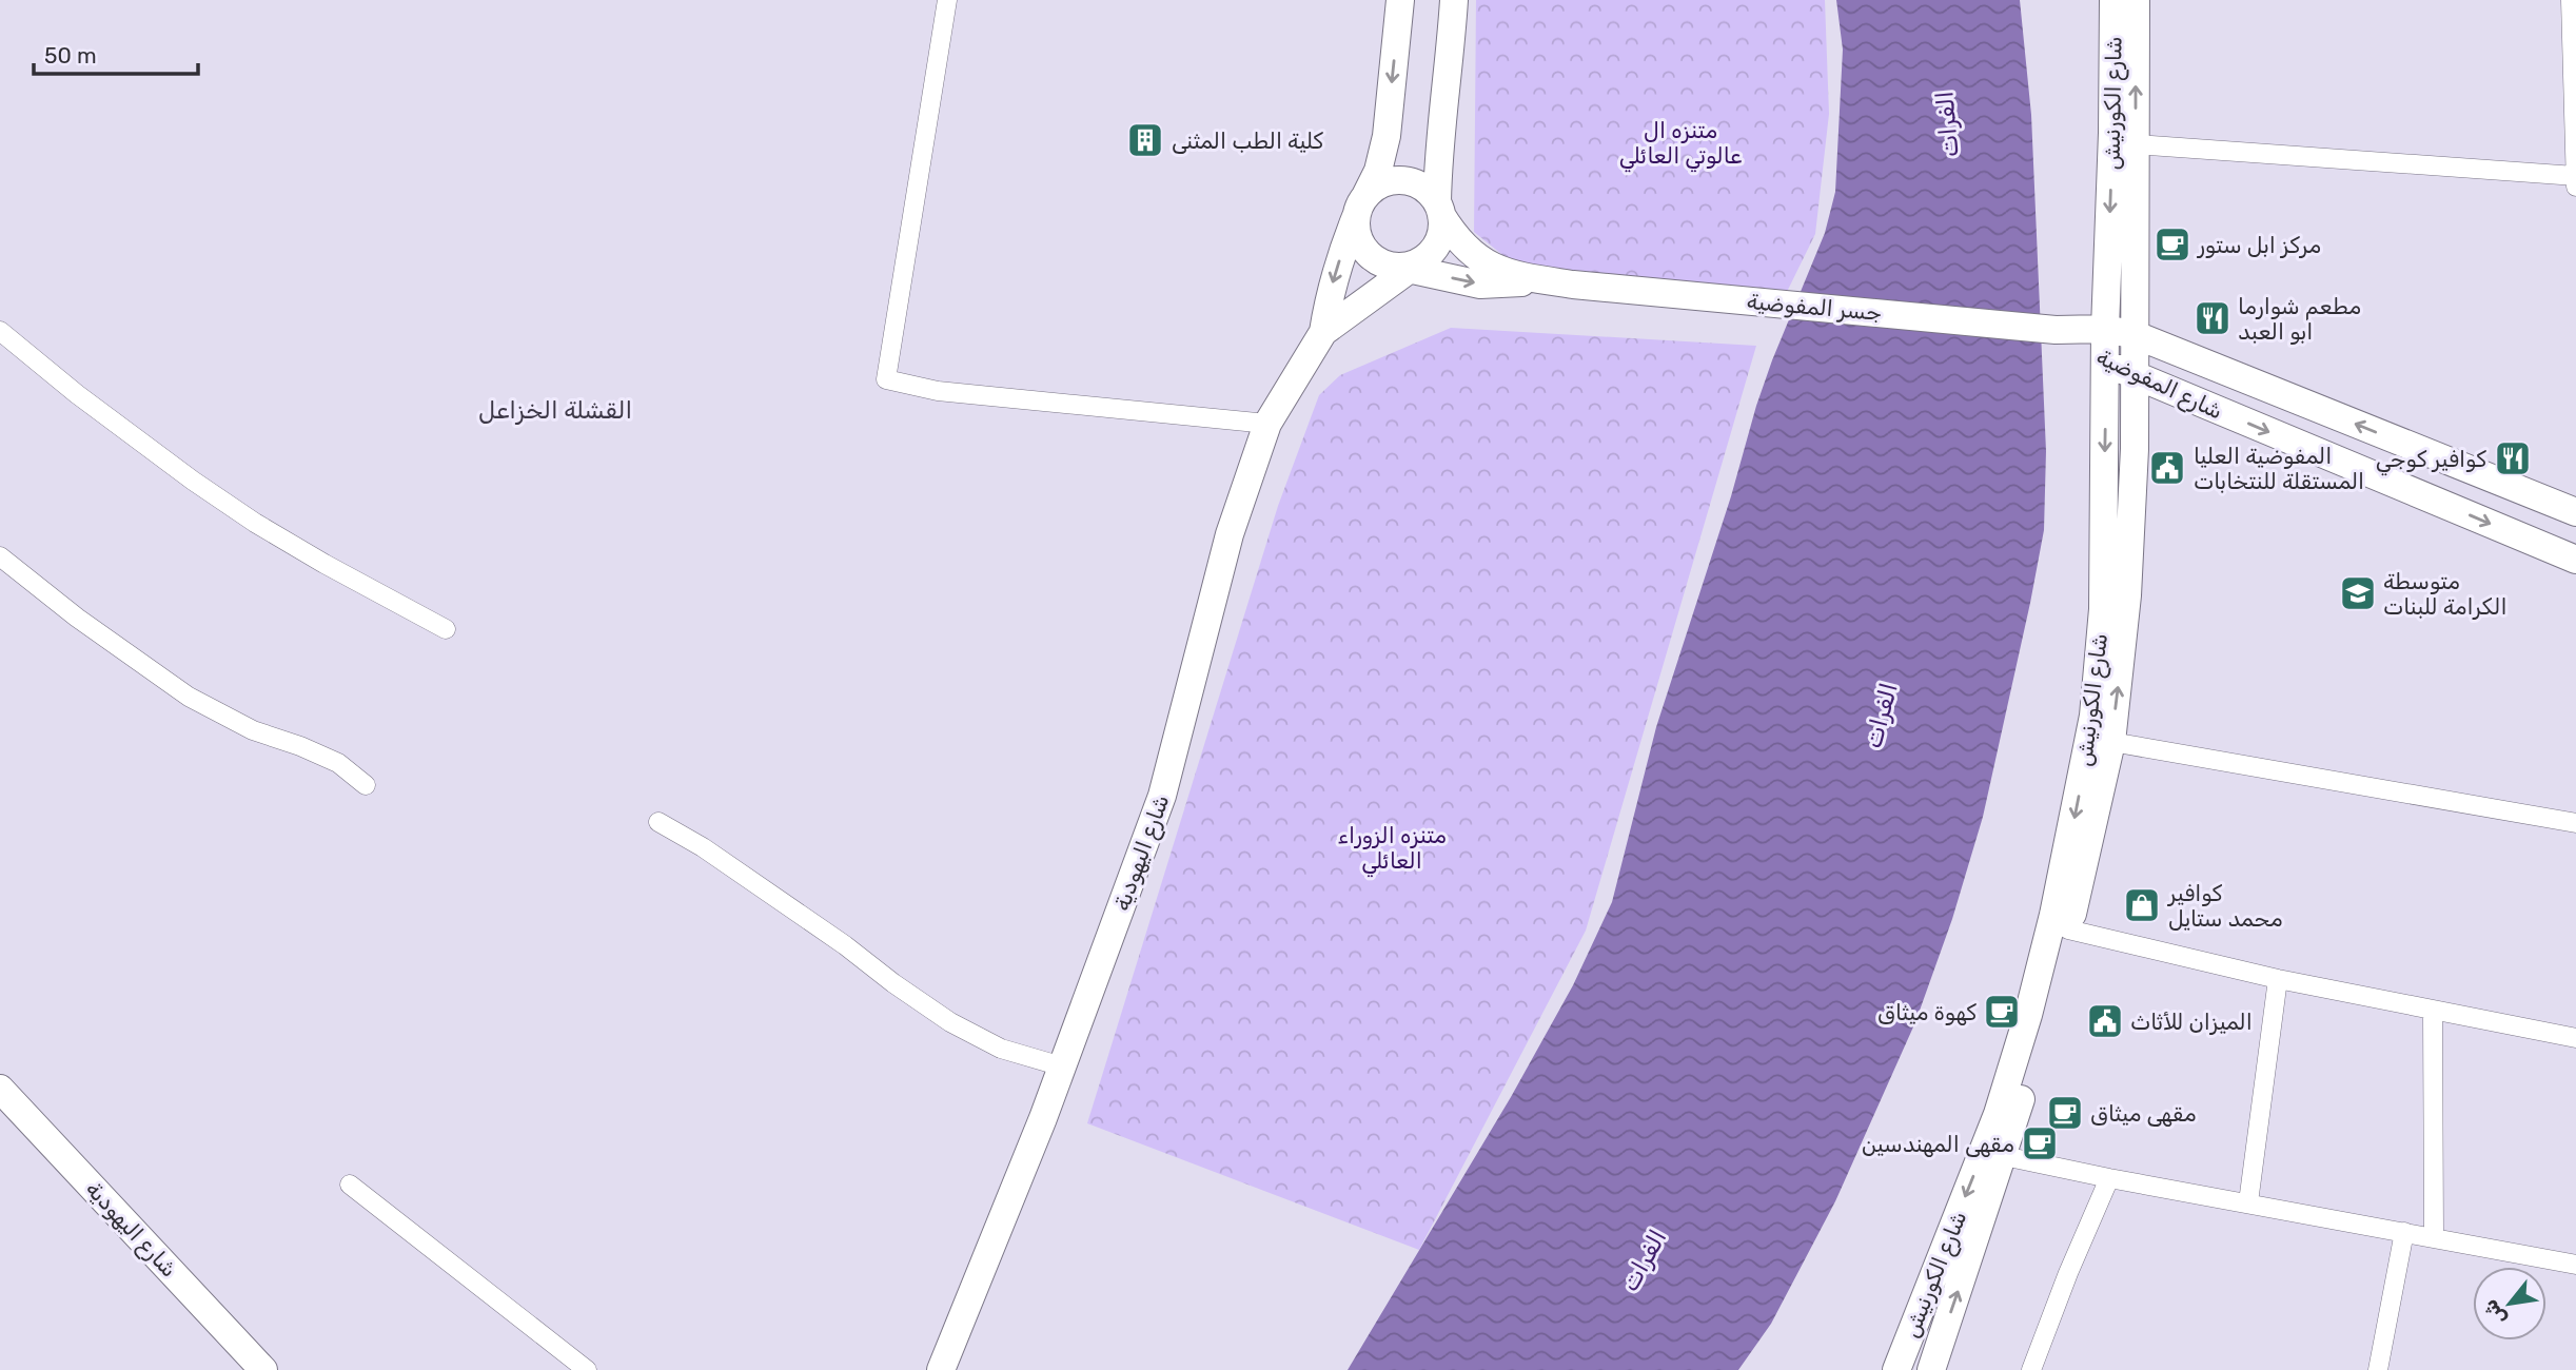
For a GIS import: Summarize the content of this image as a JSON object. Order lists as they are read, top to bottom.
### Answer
{
  "streets": {
    "street": [
      "شارع الكورنيش",
      "جسر المفوضية",
      "شارع المفوضية",
      "شارع اليهودية"
    ]
  },
  "crossings": [
    ["شارع الكورنيش", "شارع المفوضية"],
    ["جسر المفوضية", "شارع المفوضية"]
  ],
  "districts": ["القشلة الخزاعل"],
  "water": ["الفرات"],
  "parks": ["متنزه ال عالوتي العائلي", "متنزه الزوراء العائلي"],
  "places": {
    "building": ["كلية الطب المثنى"],
    "cafe": [
      "مركز ابل ستور",
      "كهوة ميثاق",
      "مقهى ميثاق",
      "مقهى المهندسين"
    ],
    "restaurant": ["مطعم شوارما ابو العبد", "كوافير كوجي"],
    "public building": ["المفوضية العليا المستقلة للنتخابات", "الميزان للأثاث"],
    "school or university": ["متوسطة الكرامة للبنات"],
    "shop": ["كوافير محمد ستايل"]
  },
  "scale_bar": "50 m",
  "north": "bottom left"
}
